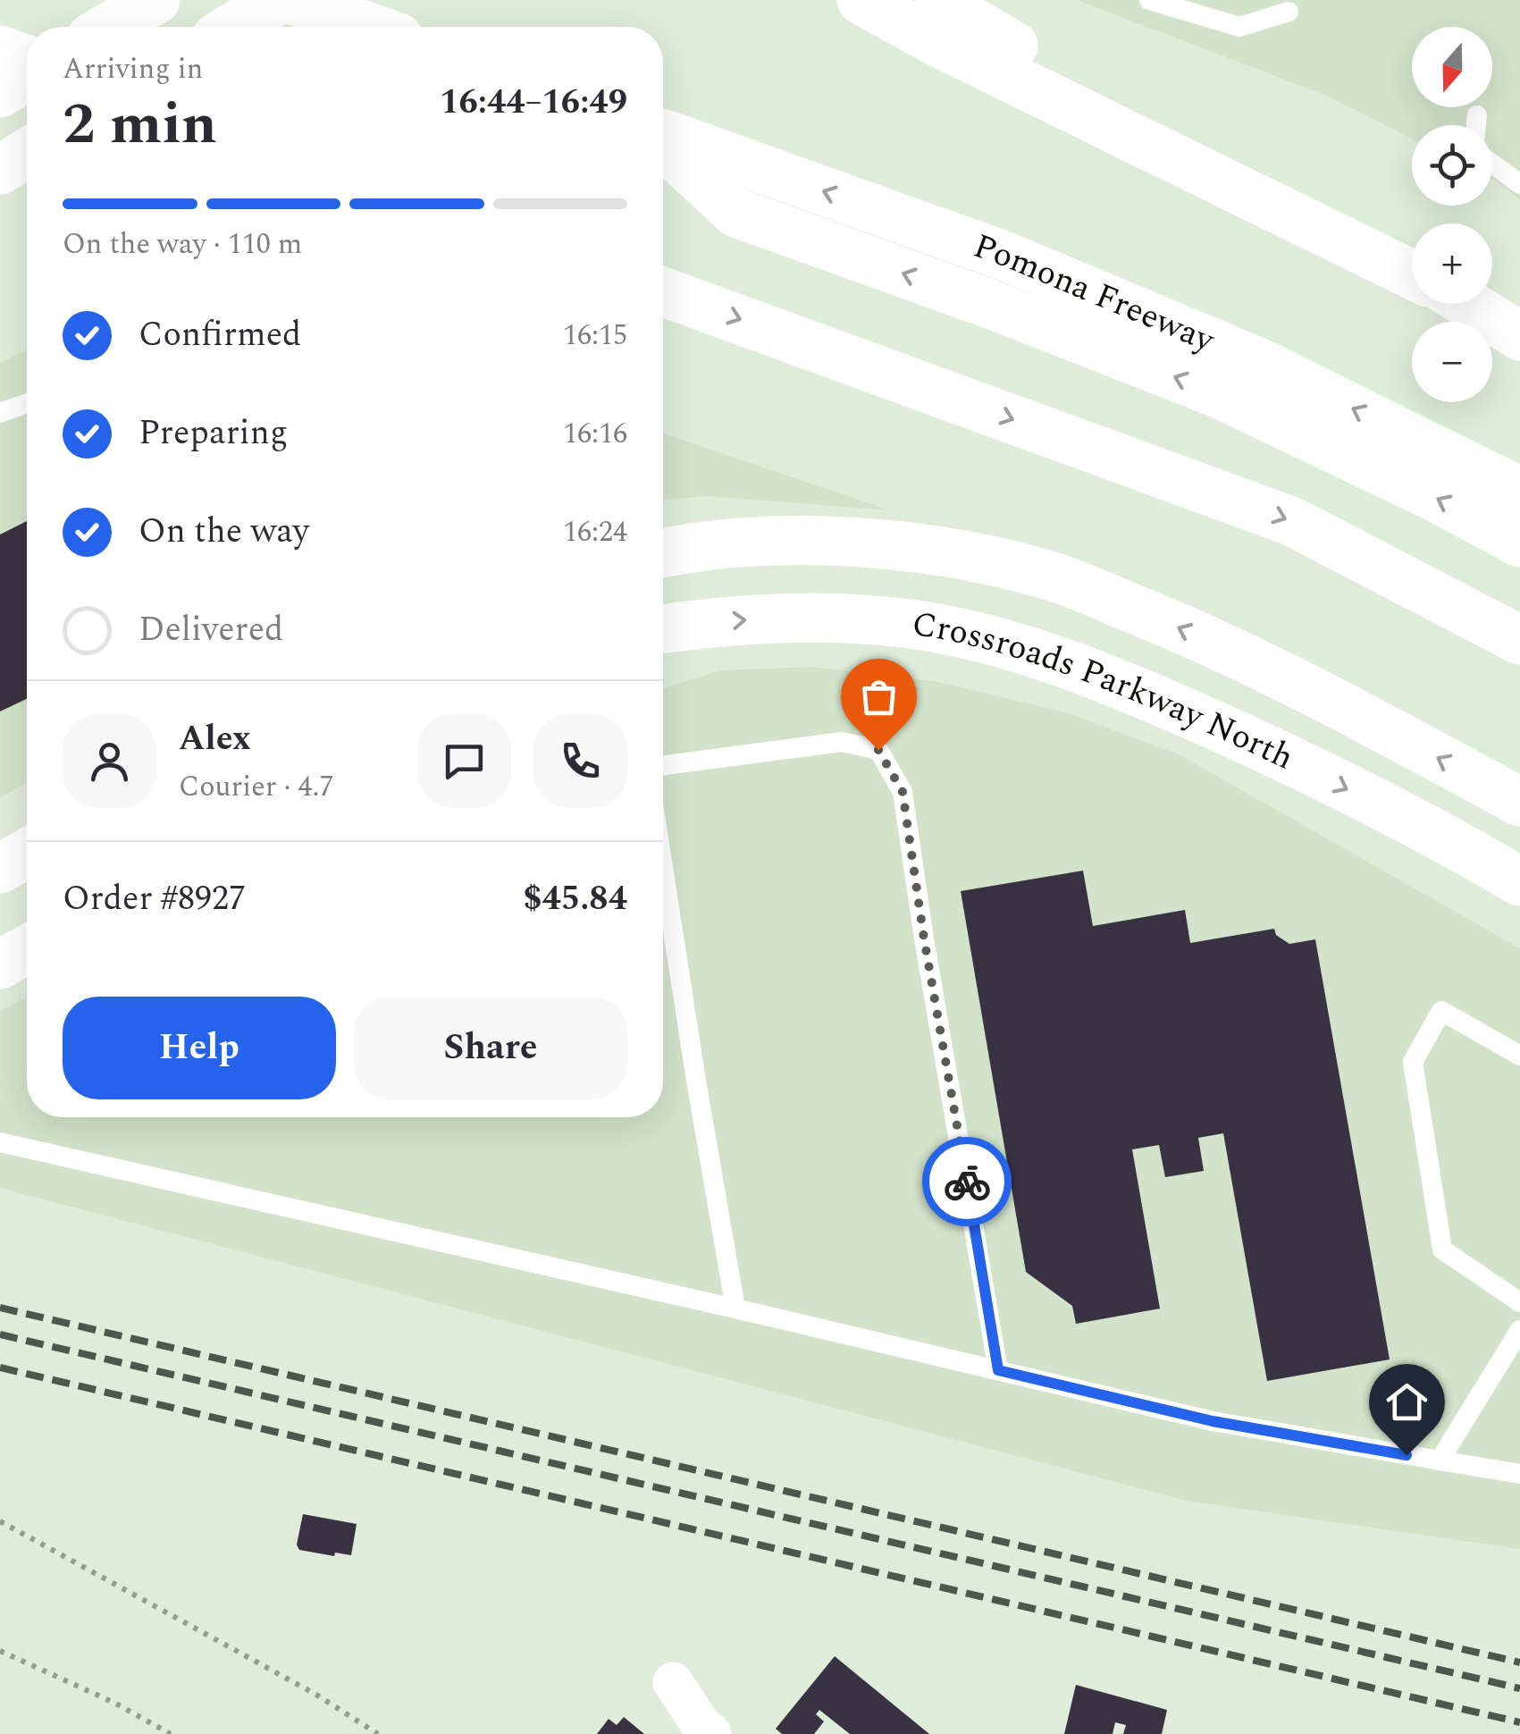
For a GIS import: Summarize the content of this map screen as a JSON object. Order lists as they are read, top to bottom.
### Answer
{
  "streets": {
    "main road": ["Pomona Freeway", "Crossroads Parkway North"]
  },
  "north": "bottom",
  "page": {
    "map_buttons": ["+", "−"],
    "heading": ["2 min", "Arriving in", "16:44–16:49"],
    "panel": [
      "Alex",
      "Courier · 4.7",
      "Order #8927",
      "$45.84"
    ],
    "bar": "On the way · 110 m",
    "list": [
      ["Confirmed", "16:15"],
      ["Preparing", "16:16"],
      ["On the way", "16:24"],
      "Delivered"
    ],
    "buttons": ["Help", "Share"]
  }
}
